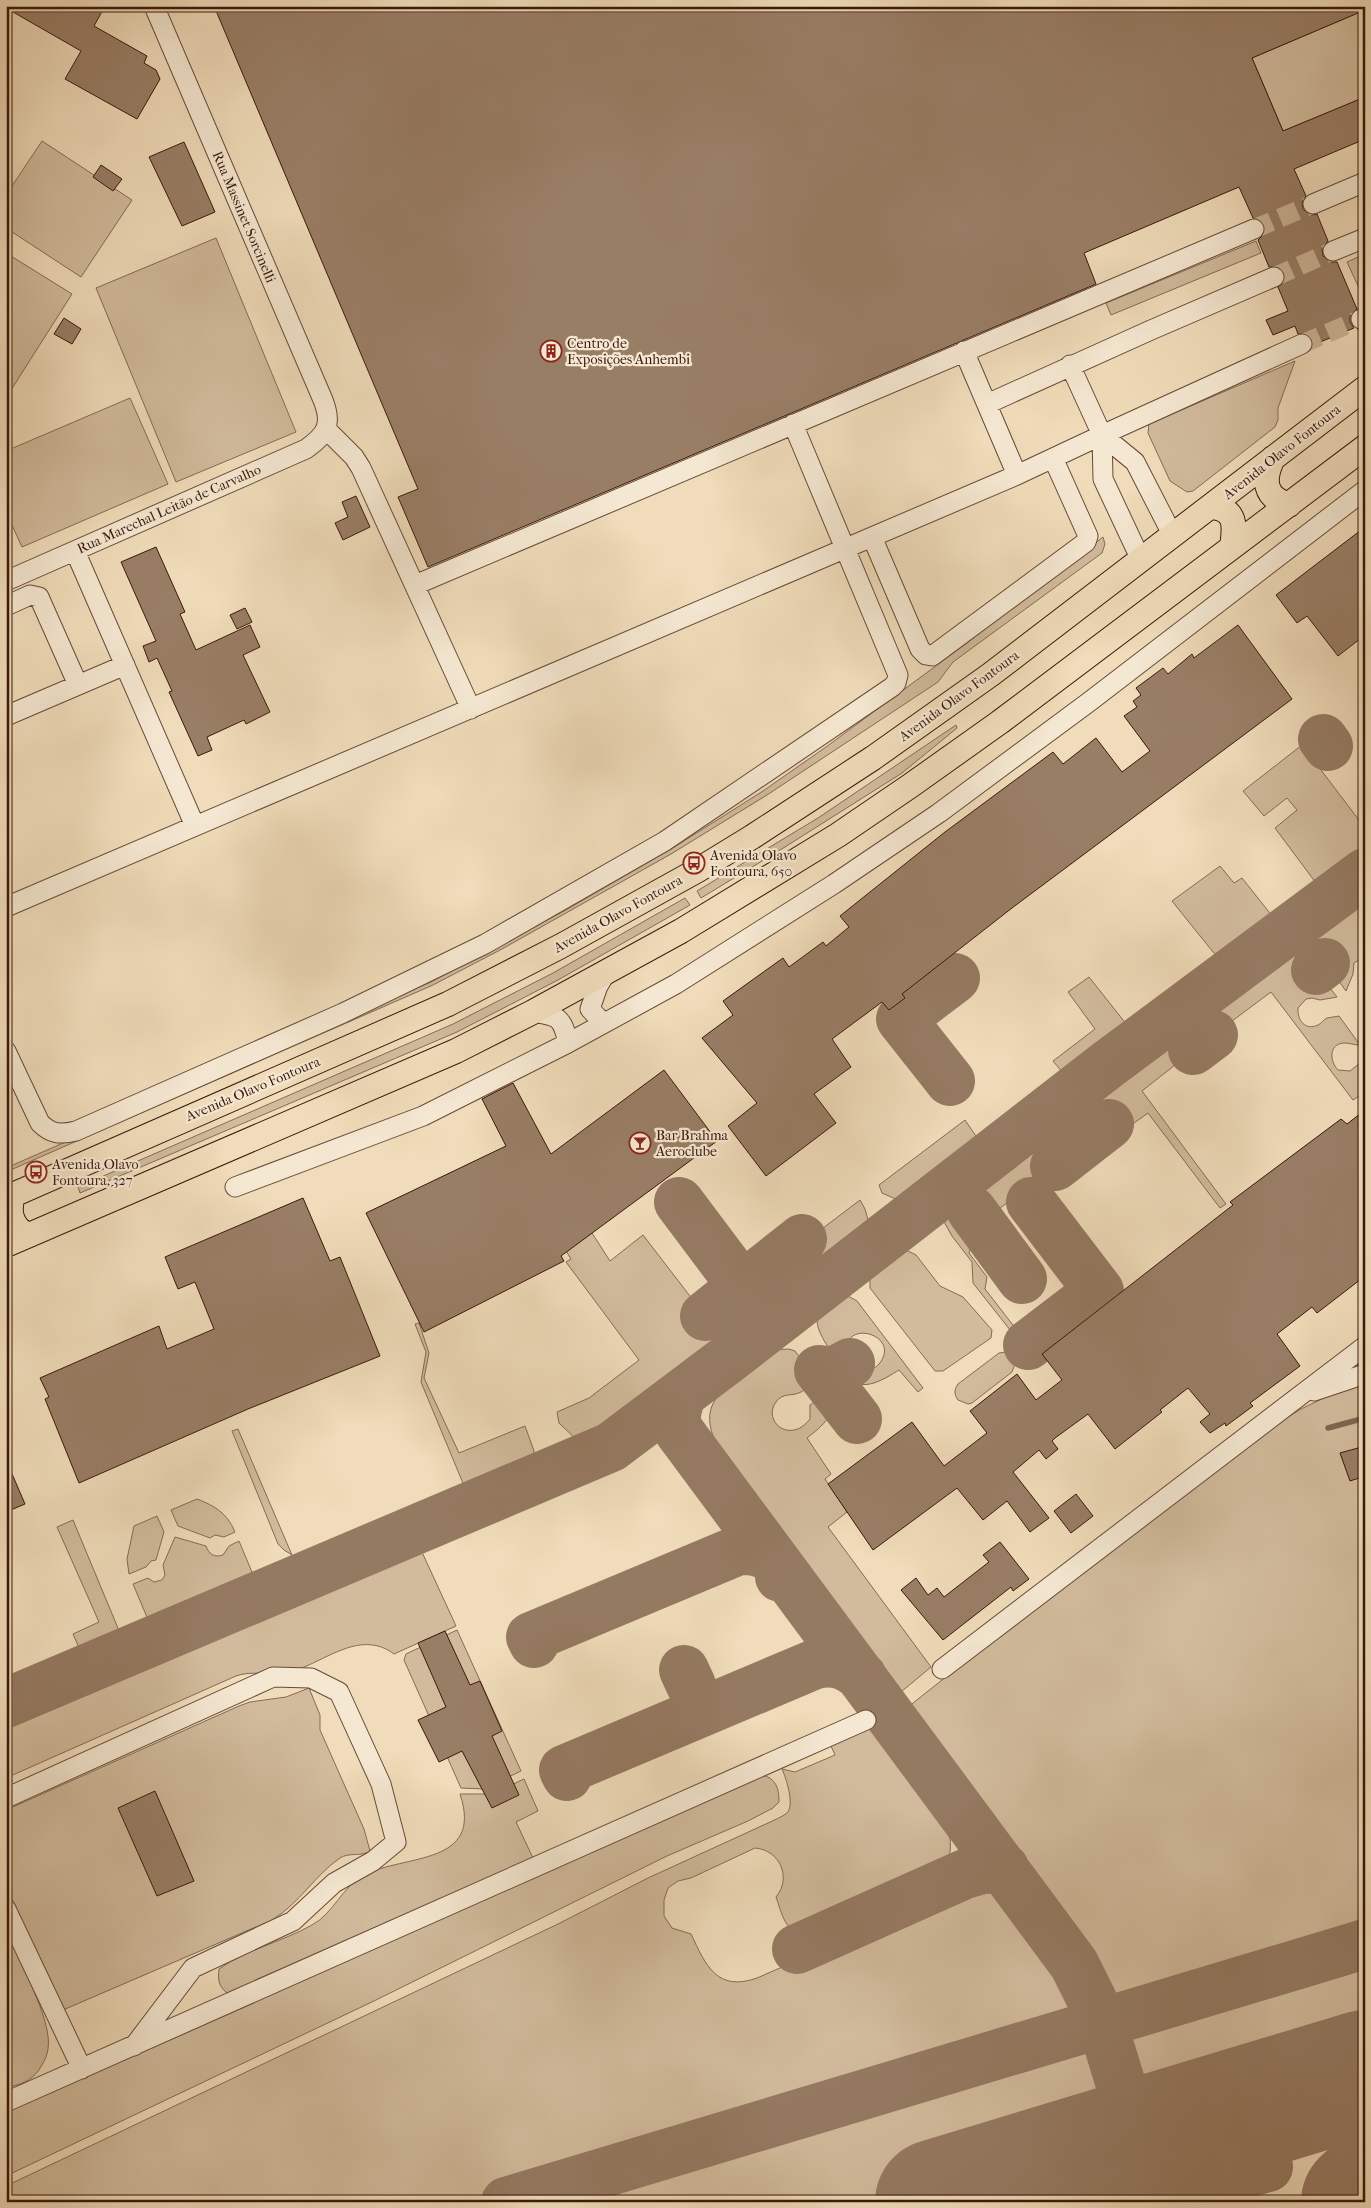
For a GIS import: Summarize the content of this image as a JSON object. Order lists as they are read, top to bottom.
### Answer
{
  "streets": {
    "main road": ["Avenida Olavo Fontoura"],
    "street": ["Rua Massinet Sorcinelli", "Rua Marechal Leitão de Carvalho"]
  },
  "crossings": [
    ["Rua Massinet Sorcinelli", "Rua Marechal Leitão de Carvalho"]
  ],
  "places": {
    "building": ["Centro de Exposições Anhembi"],
    "bus stop": ["Avenida Olavo Fontoura, 650", "Avenida Olavo Fontoura, 327"],
    "bar": ["Bar Brahma Aeroclube"]
  }
}
